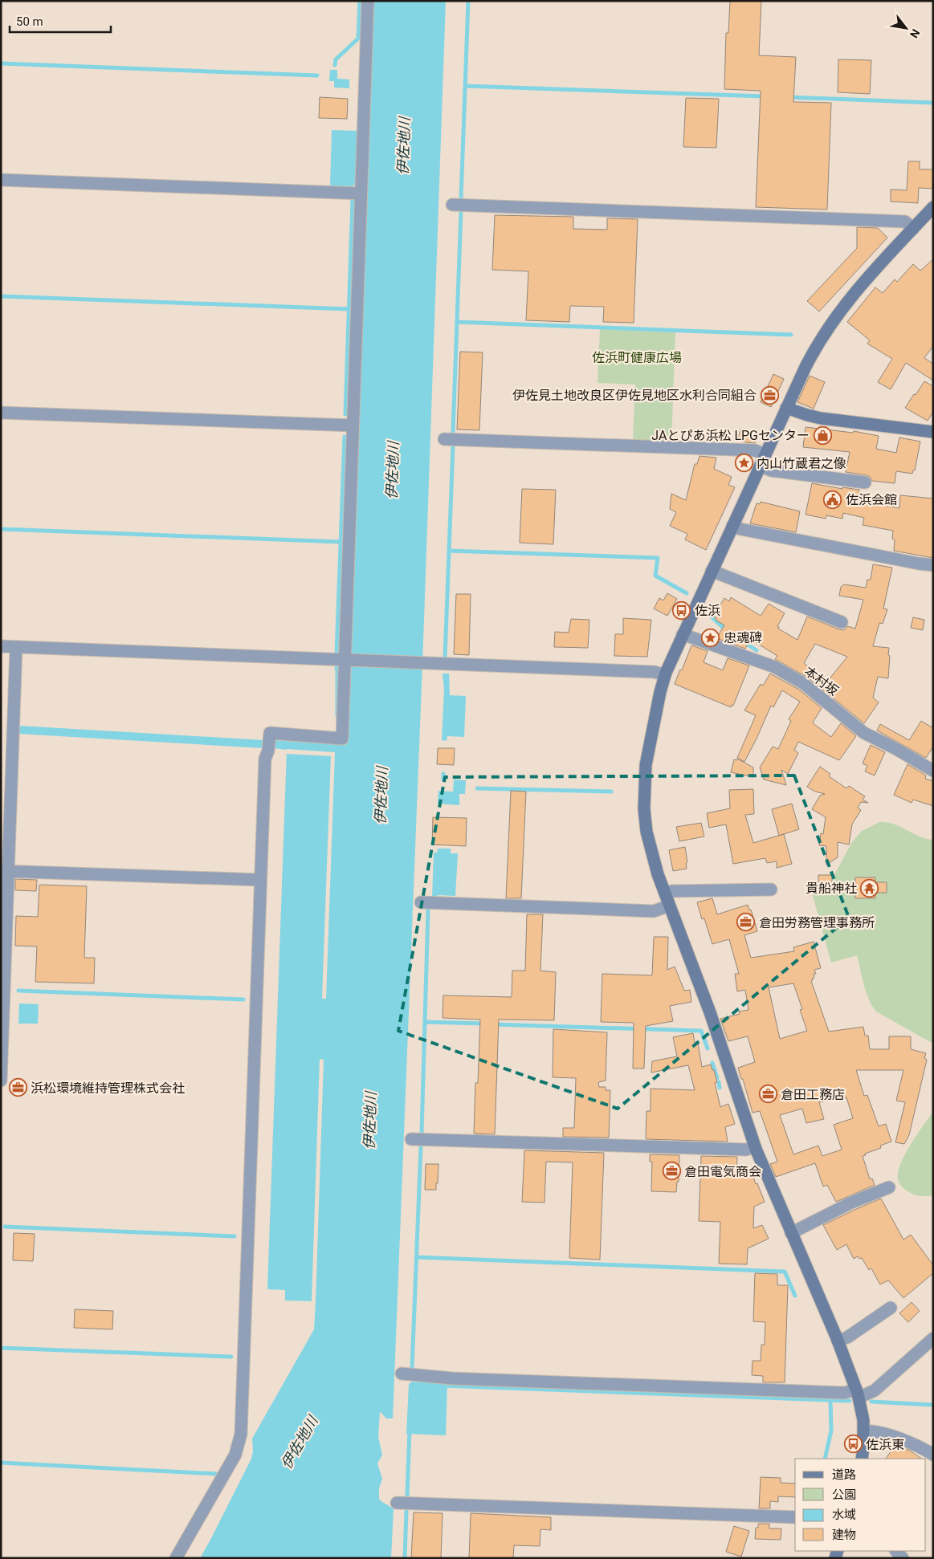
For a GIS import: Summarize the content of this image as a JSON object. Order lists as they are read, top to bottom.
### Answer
{
  "streets": {
    "street": ["本村坂"]
  },
  "water": ["伊佐地川"],
  "parks": ["佐浜町健康広場"],
  "places": {
    "office": [
      "伊佐見土地改良区伊佐見地区水利合同組合",
      "倉田労務管理事務所",
      "浜松環境維持管理株式会社",
      "倉田工務店",
      "倉田電気商会"
    ],
    "shop": ["JAとぴあ浜松 LPGセンター"],
    "place": ["内山竹蔵君之像", "忠魂碑"],
    "public building": ["佐浜会館"],
    "bus stop": ["佐浜", "佐浜東"],
    "temple": ["貴船神社"]
  },
  "legend": [
    "道路",
    "公園",
    "水域",
    "建物"
  ],
  "scale_bar": "50 m",
  "north": "bottom right"
}
